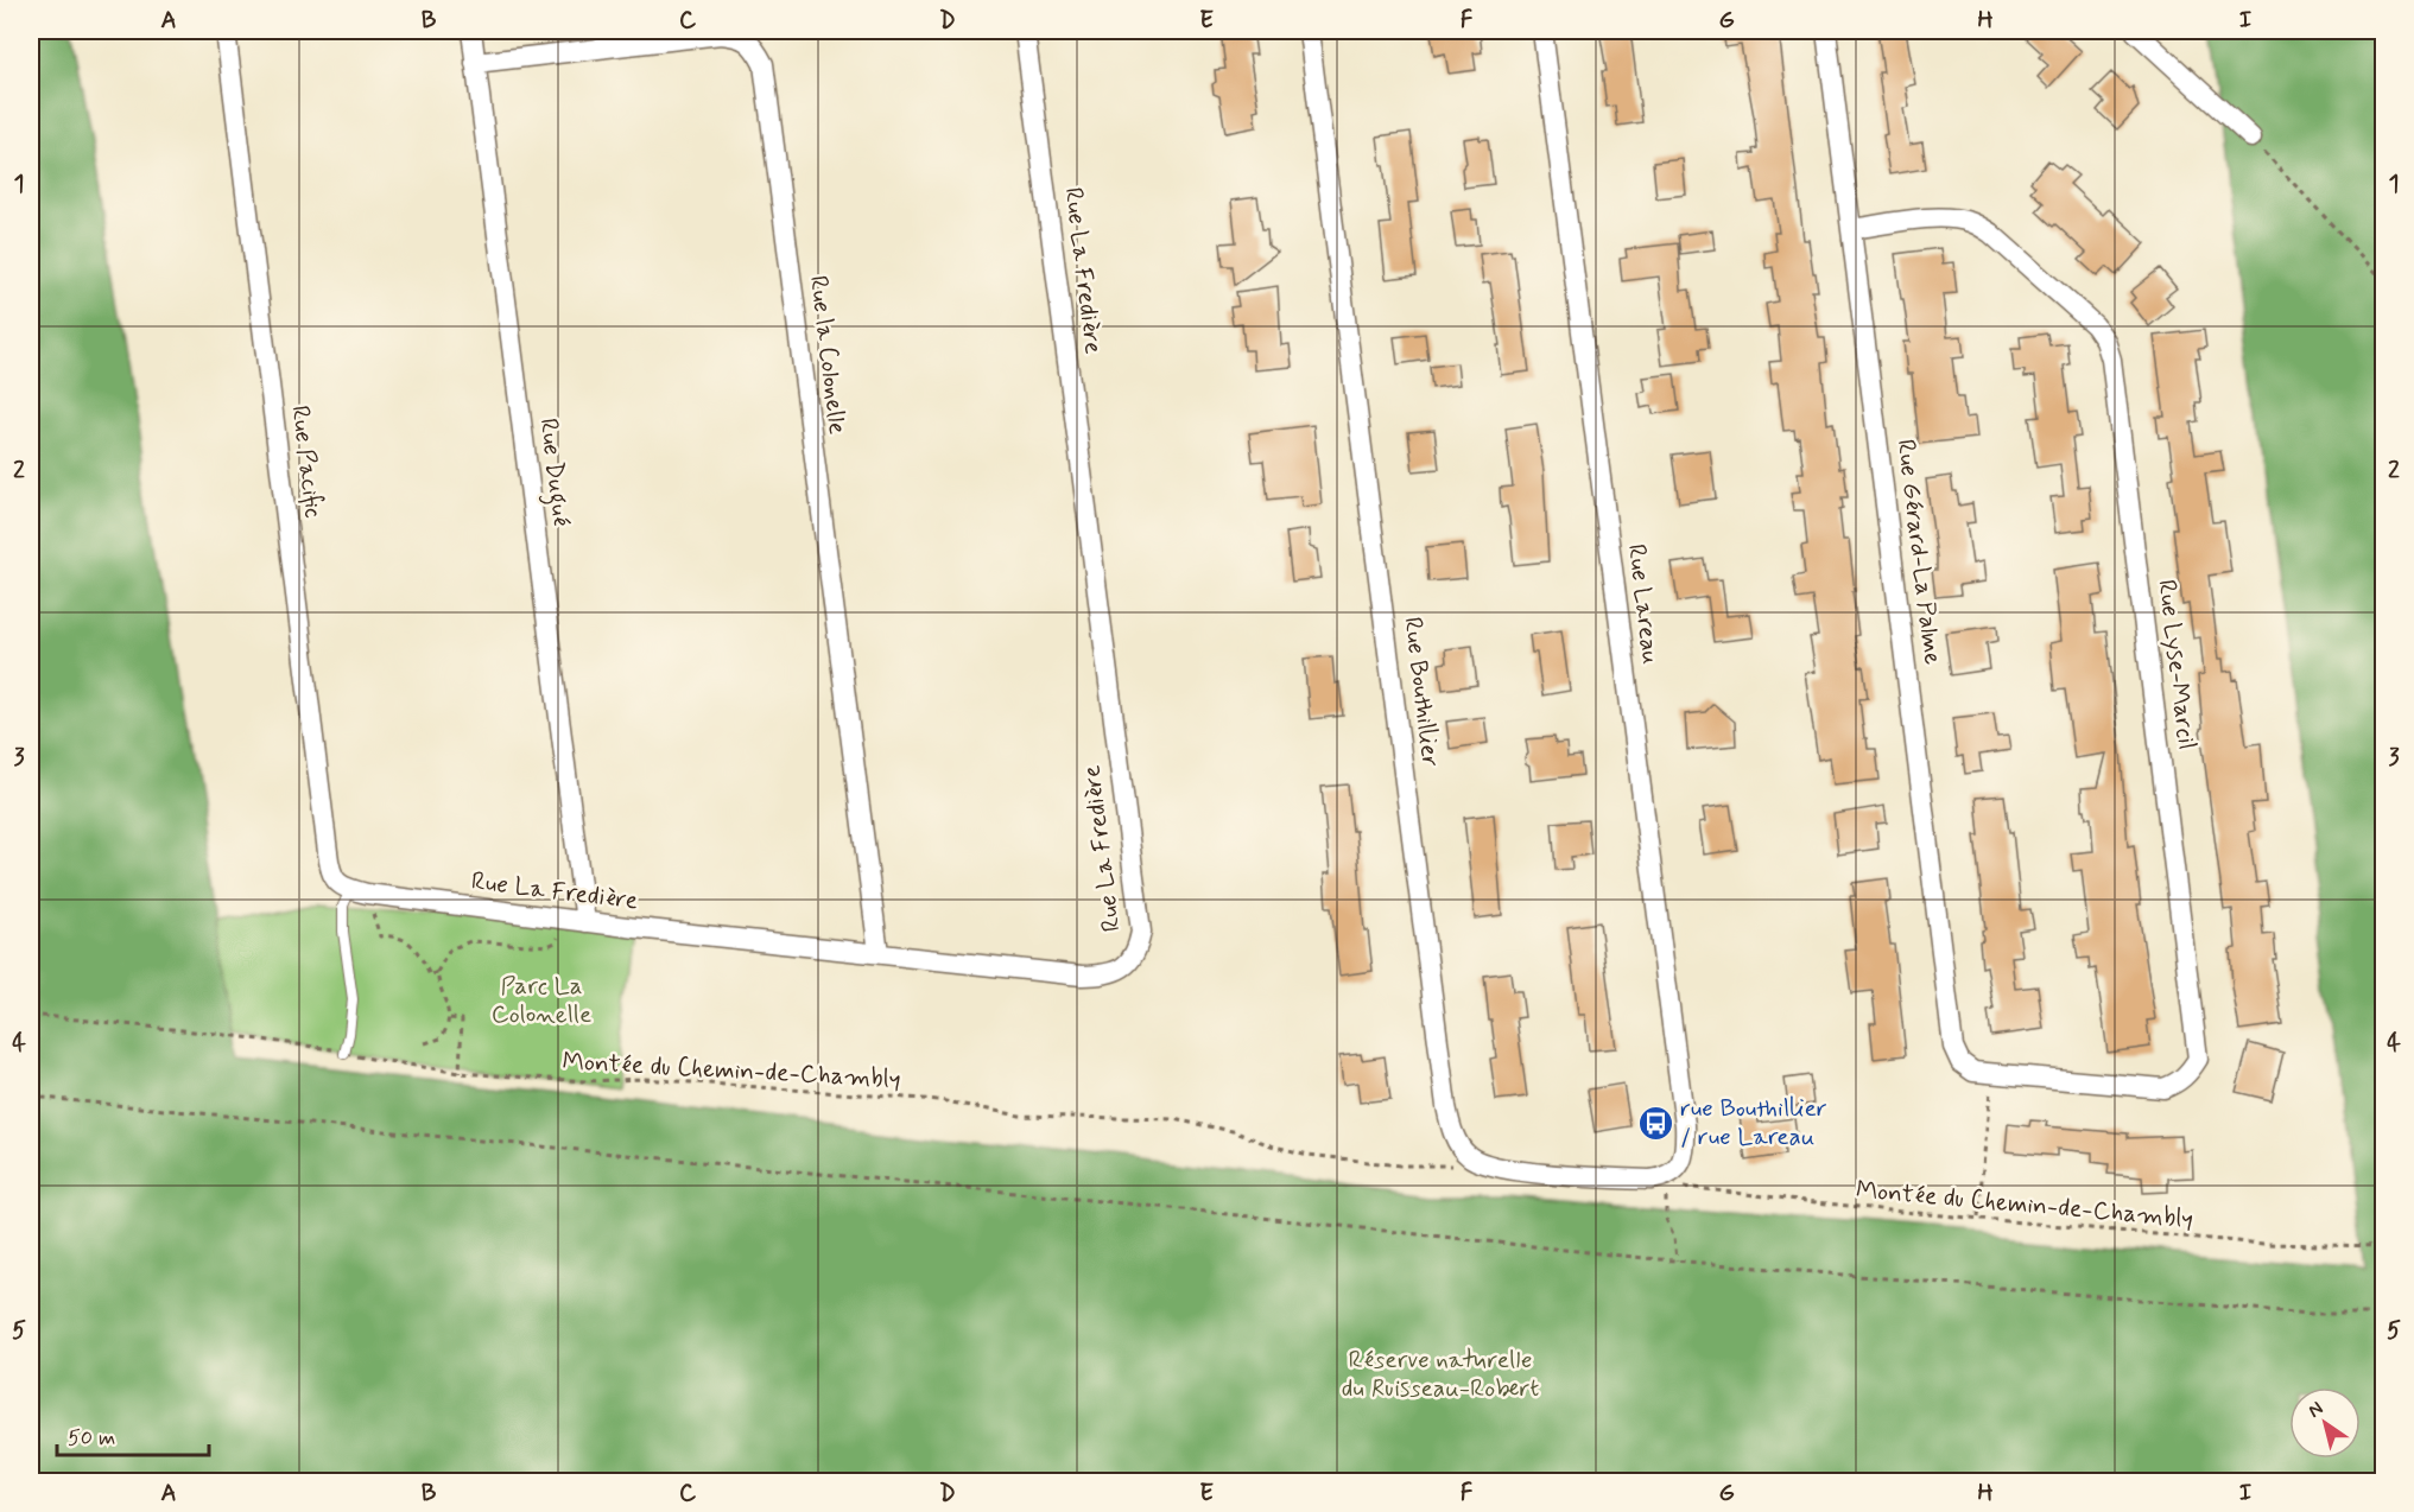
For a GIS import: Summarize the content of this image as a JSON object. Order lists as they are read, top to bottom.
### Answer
{
  "streets": {
    "street": [
      "Rue La Fredière",
      "Rue la Colonelle",
      "Rue Pacific",
      "Rue Dugué",
      "Rue Gérard-La Palme",
      "Rue Lareau",
      "Rue Lyse-Marcil",
      "Rue Bouthillier"
    ],
    "path": ["Montée du Chemin-de-Chambly"]
  },
  "crossings": [
    ["Rue La Fredière", "Rue la Colonelle"],
    ["Rue La Fredière", "Rue Pacific"],
    ["Rue La Fredière", "Rue Dugué"],
    ["Rue la Colonelle", "Rue Dugué"],
    ["Rue Gérard-La Palme", "Rue Lyse-Marcil"],
    ["Rue Lareau", "Montée du Chemin-de-Chambly"],
    ["Rue Bouthillier", "Montée du Chemin-de-Chambly"]
  ],
  "parks": ["Parc La Colonelle", "Réserve naturelle du Ruisseau-Robert"],
  "places": {
    "bus stop": ["rue Bouthillier / rue Lareau"]
  },
  "scale_bar": "50 m",
  "north": "top left",
  "grid": {
    "columns": [
      "A",
      "B",
      "C",
      "D",
      "E",
      "F",
      "G",
      "H",
      "I"
    ],
    "rows": [
      "1",
      "2",
      "3",
      "4",
      "5"
    ]
  }
}
